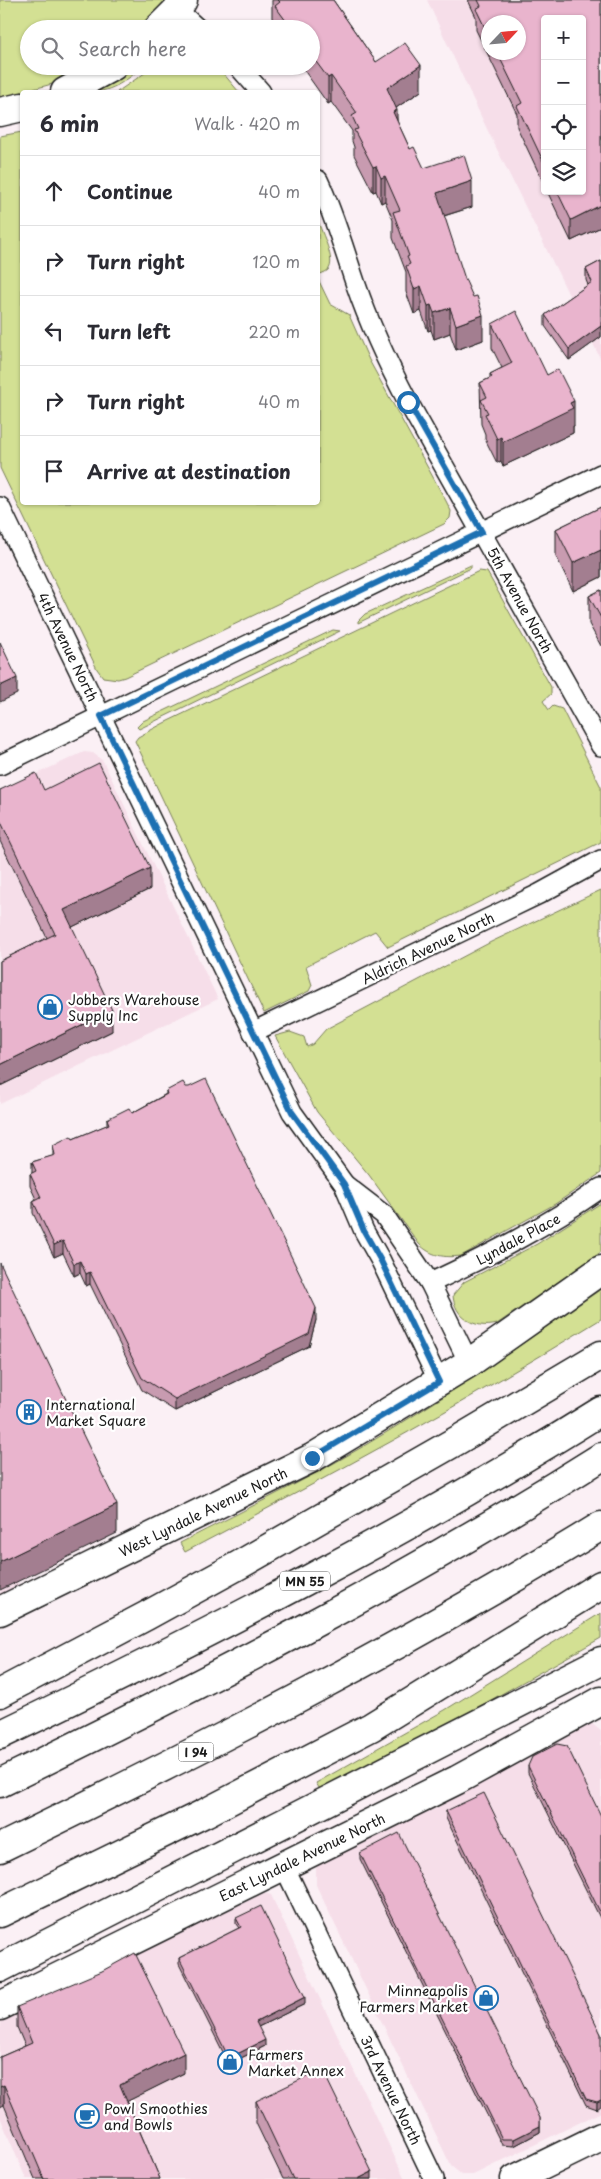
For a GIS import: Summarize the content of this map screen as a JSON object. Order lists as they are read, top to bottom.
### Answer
{
  "streets": {
    "main road": [
      "West Lyndale Avenue North",
      "MN 55",
      "I 94",
      "East Lyndale Avenue North"
    ],
    "street": [
      "5th Avenue North",
      "4th Avenue North",
      "Aldrich Avenue North",
      "Lyndale Place",
      "3rd Avenue North"
    ]
  },
  "crossings": [
    ["4th Avenue North", "Aldrich Avenue North"],
    ["4th Avenue North", "Lyndale Place"],
    ["4th Avenue North", "West Lyndale Avenue North"],
    ["East Lyndale Avenue North", "3rd Avenue North"]
  ],
  "places": {
    "shop": ["Jobbers Warehouse Supply Inc", "Minneapolis Farmers Market", "Farmers Market Annex"],
    "building": ["International Market Square"],
    "cafe": ["Powl Smoothies and Bowls"]
  },
  "north": "top right",
  "page": {
    "map_buttons": ["+", "−"],
    "search": "Search here",
    "heading": ["6 min", "Walk · 420 m"],
    "list": [
      ["Continue", "40 m"],
      ["Turn right", "120 m"],
      ["Turn left", "220 m"],
      ["Turn right", "40 m"],
      "Arrive at destination"
    ]
  }
}
